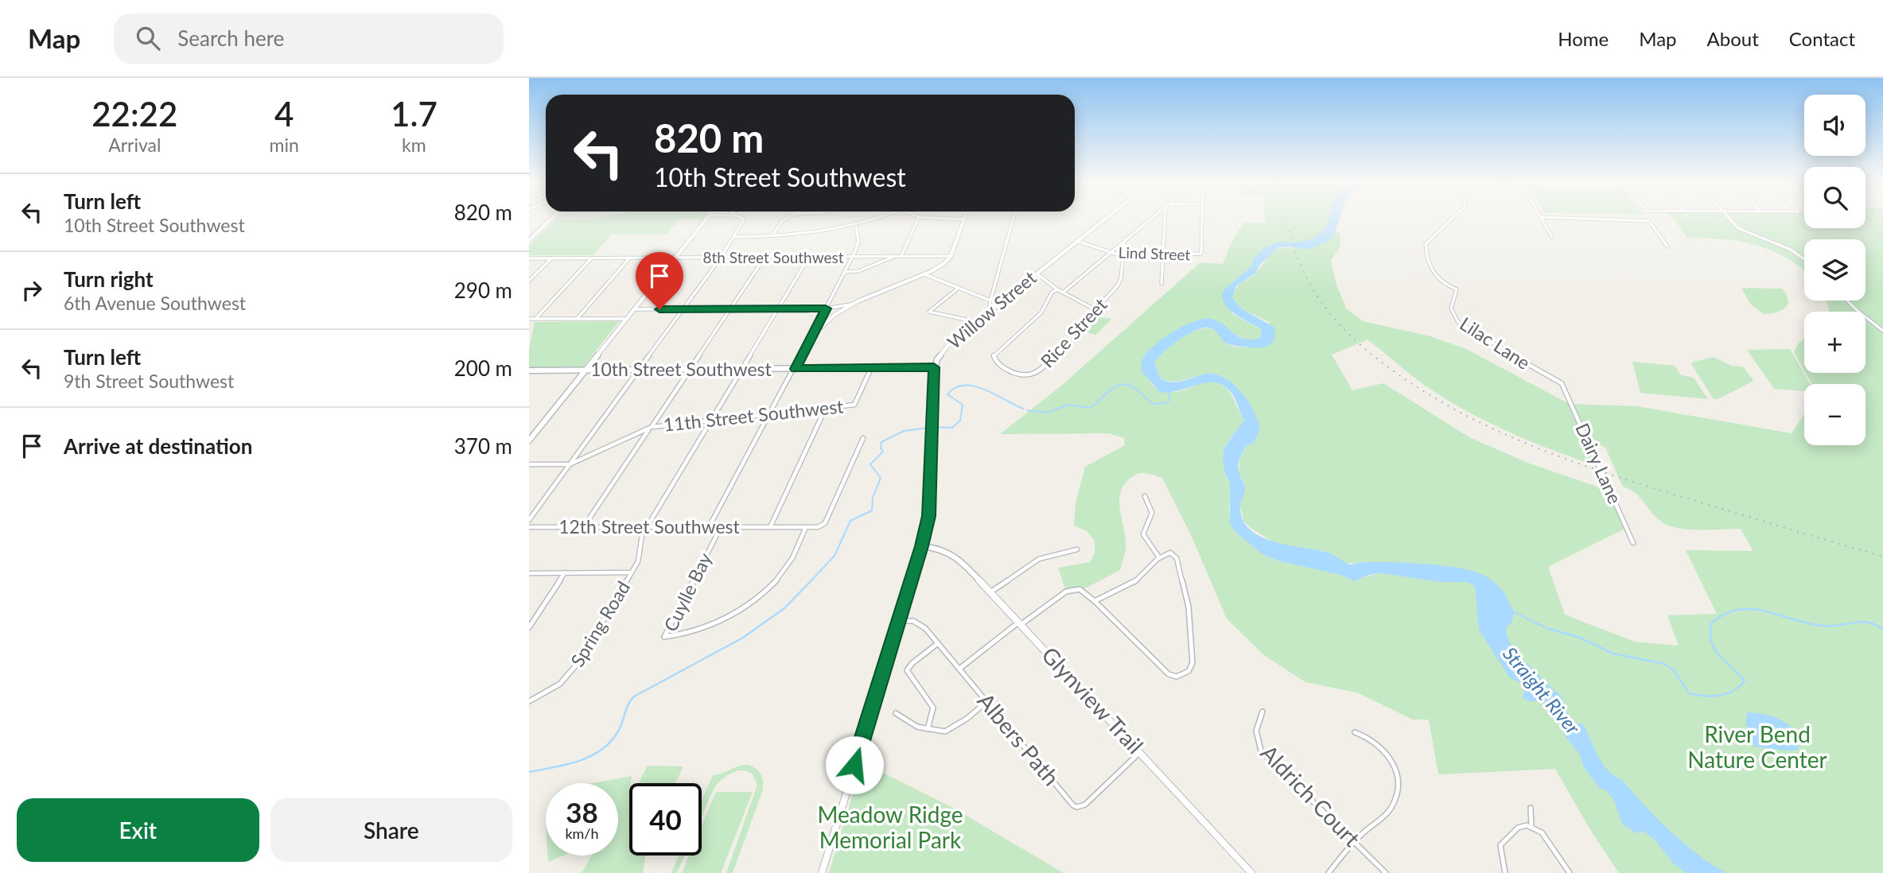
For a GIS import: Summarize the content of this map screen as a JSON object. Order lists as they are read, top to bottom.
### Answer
{
  "streets": {
    "street": [
      "Lind Street",
      "8th Street Southwest",
      "Willow Street",
      "Rice Street",
      "Lilac Lane",
      "10th Street Southwest",
      "11th Street Southwest",
      "Dairy Lane",
      "12th Street Southwest",
      "Cuylle Bay",
      "Spring Road",
      "Glynview Trail",
      "Albers Path",
      "Aldrich Court"
    ]
  },
  "crossings": [
    ["Lind Street", "Willow Street"],
    ["Lind Street", "Rice Street"],
    ["8th Street Southwest", "Spring Road"],
    ["Willow Street", "10th Street Southwest"],
    ["Willow Street", "Glynview Trail"],
    ["Willow Street", "Albers Path"],
    ["Lilac Lane", "Dairy Lane"],
    ["10th Street Southwest", "11th Street Southwest"],
    ["10th Street Southwest", "Spring Road"],
    ["11th Street Southwest", "Spring Road"],
    ["12th Street Southwest", "Cuylle Bay"],
    ["12th Street Southwest", "Spring Road"],
    ["Glynview Trail", "Albers Path"]
  ],
  "water": ["Straight River"],
  "parks": ["River Bend Nature Center", "Meadow Ridge Memorial Park"],
  "page": {
    "header": "Map",
    "search": "Search here",
    "nav": [
      "Home",
      "Map",
      "About",
      "Contact"
    ],
    "eta": [
      "22:22",
      "Arrival",
      "4",
      "min",
      "1.7",
      "km"
    ],
    "map_buttons": ["+", "−"],
    "turn": ["820 m", "10th Street Southwest"],
    "list": [
      {
        "name": "Turn left",
        "note": "10th Street Southwest",
        "value": "820 m"
      },
      {
        "name": "Turn right",
        "note": "6th Avenue Southwest",
        "value": "290 m"
      },
      {
        "name": "Turn left",
        "note": "9th Street Southwest",
        "value": "200 m"
      },
      {
        "name": "Arrive at destination",
        "value": "370 m"
      }
    ],
    "speed": "38 km/h",
    "limit": "40",
    "buttons": ["Exit", "Share"]
  }
}
